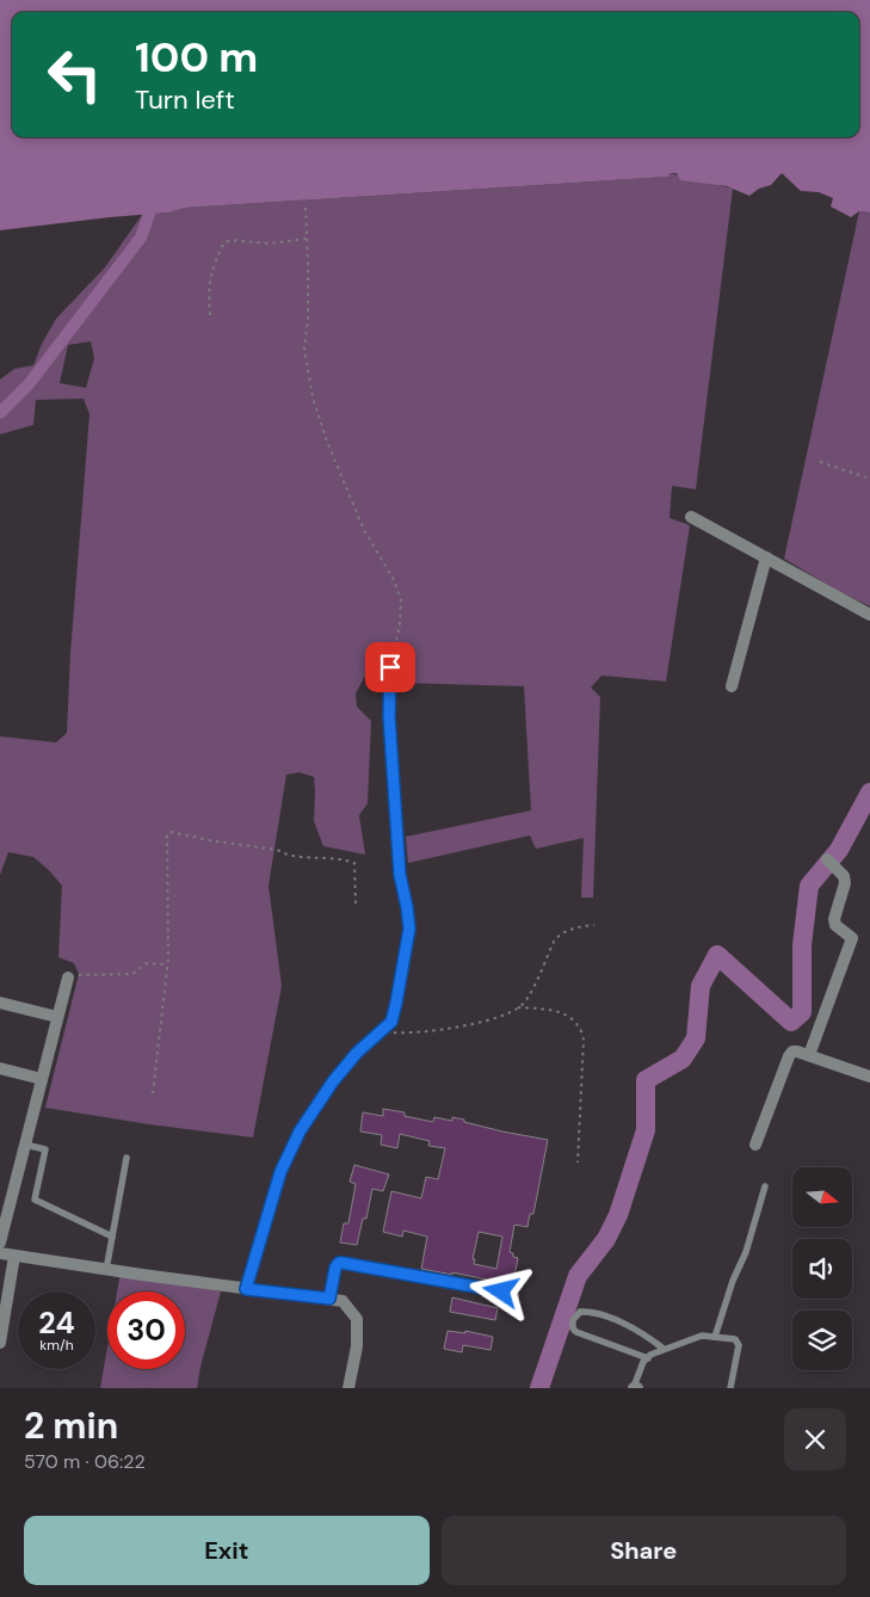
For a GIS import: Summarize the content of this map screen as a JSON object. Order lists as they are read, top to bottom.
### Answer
{
  "north": "right",
  "page": {
    "turn": ["100 m", "Turn left"],
    "speed": "24 km/h",
    "limit": "30",
    "heading": ["2 min", "570 m · 06:22"],
    "buttons": ["Exit", "Share"]
  }
}
